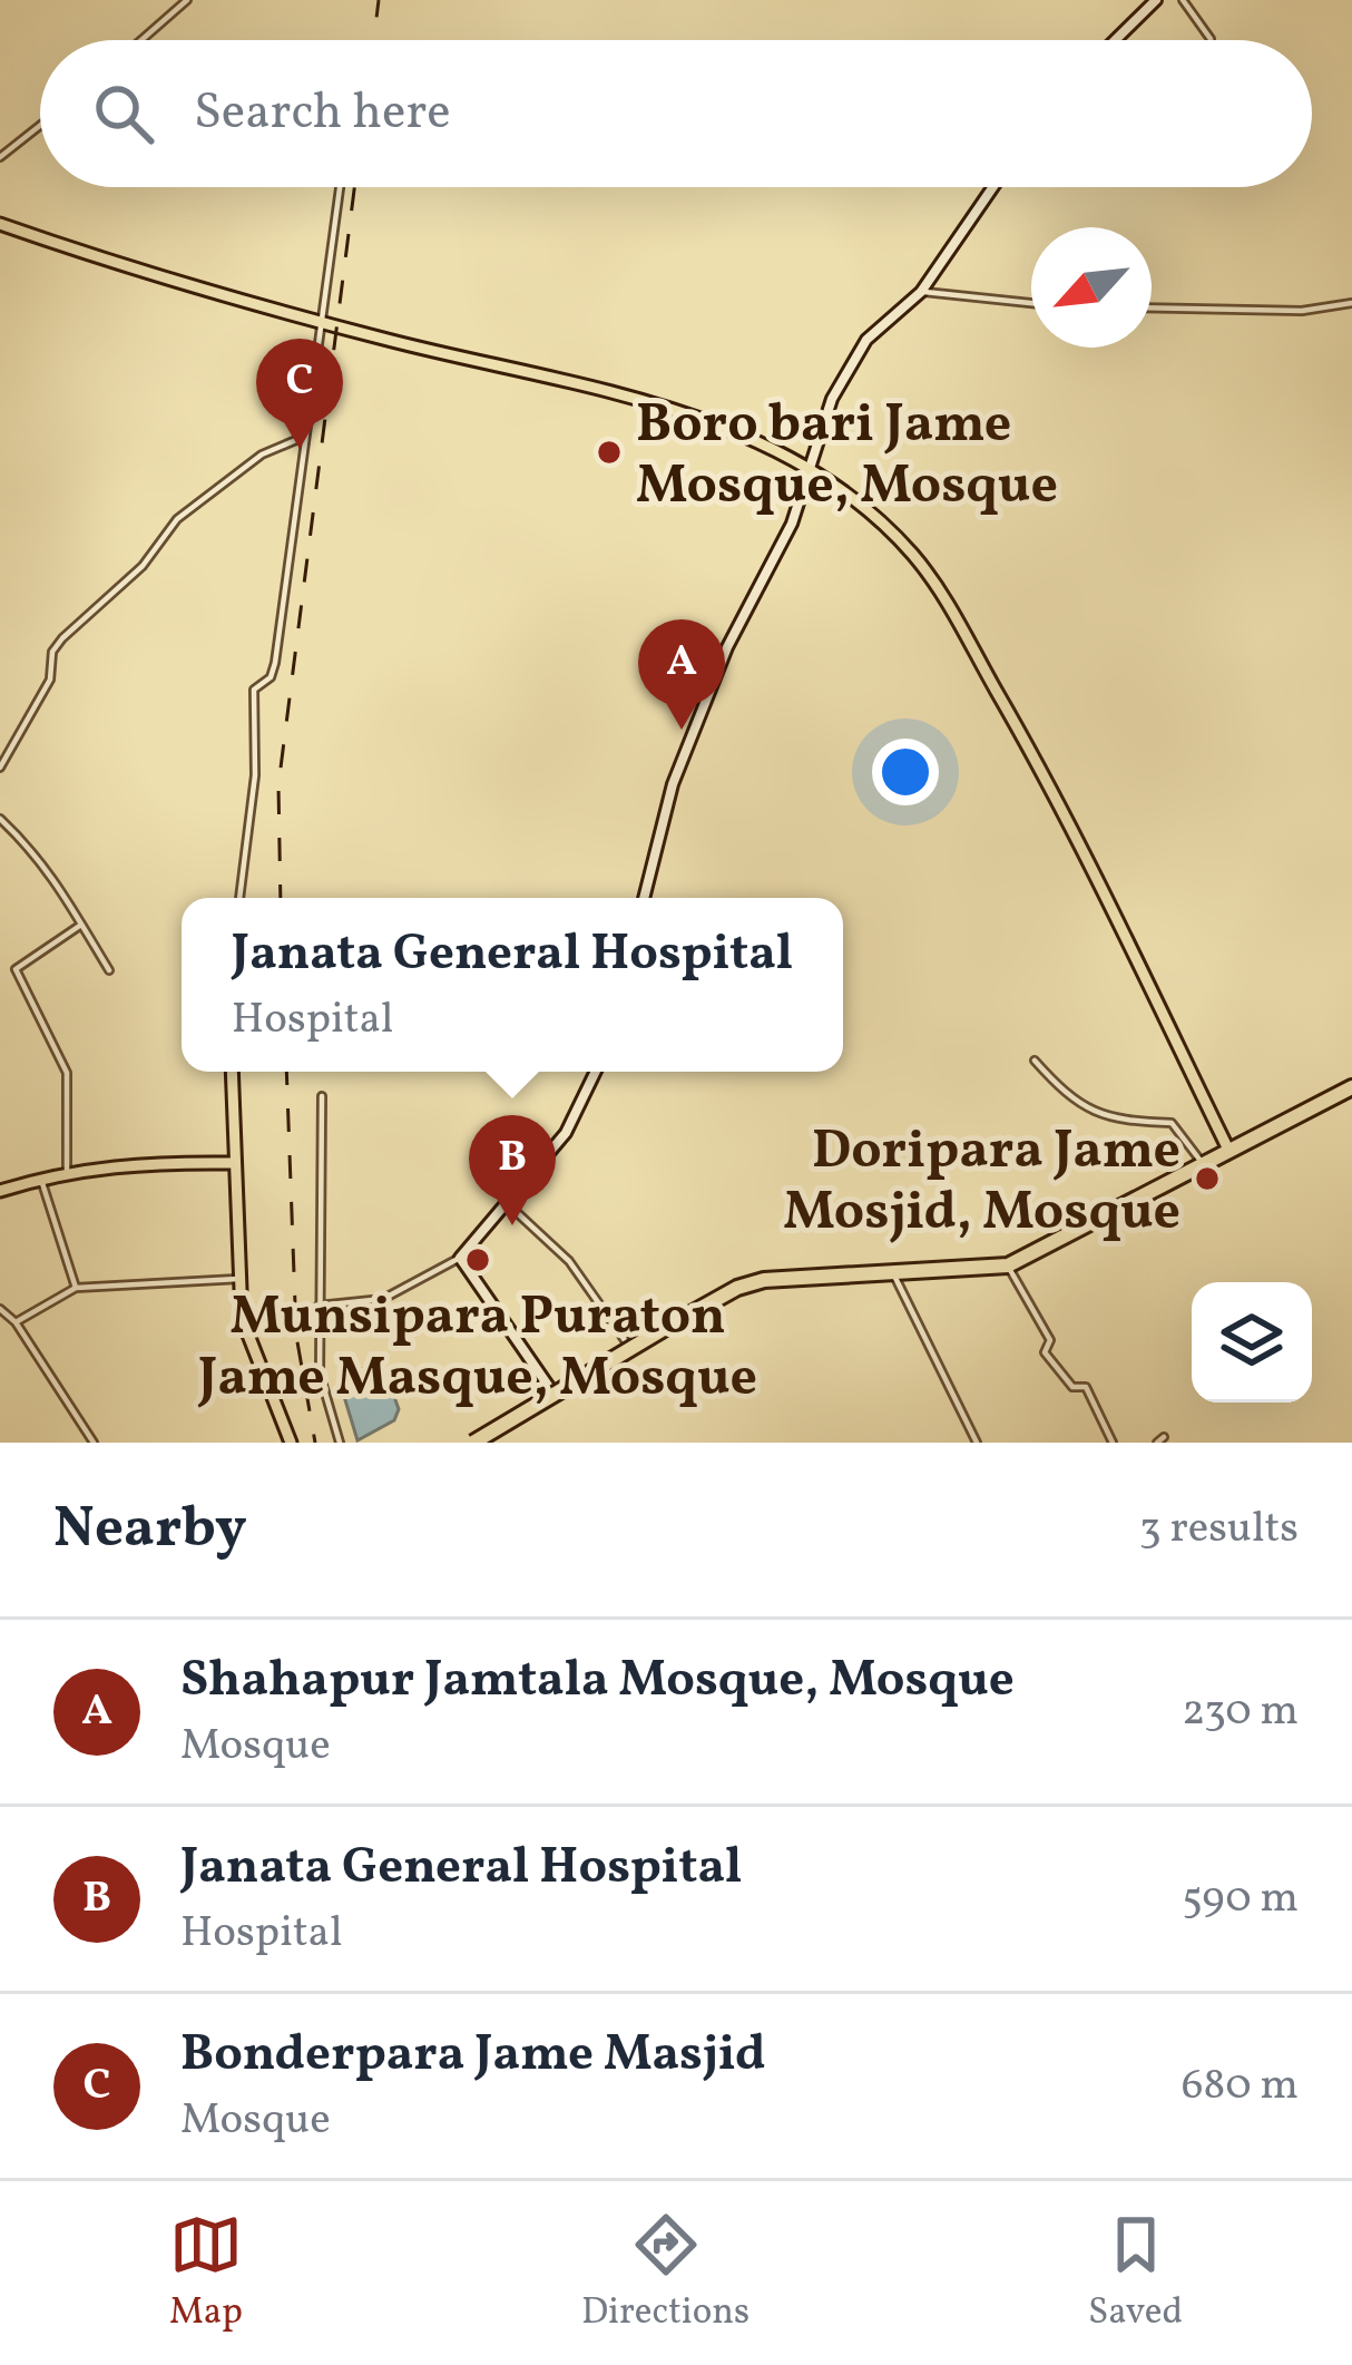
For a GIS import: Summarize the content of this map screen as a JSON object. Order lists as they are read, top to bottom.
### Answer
{
  "places": ["Boro bari Jame Mosque, Mosque", "Doripara Jame Mosjid, Mosque", "Munsipara Puraton Jame Masque, Mosque"],
  "north": "bottom left",
  "page": {
    "search": "Search here",
    "pins": ["C", "A", "B"],
    "popup": ["Janata General Hospital", "Hospital"],
    "heading": ["Nearby", "3 results"],
    "list": [
      {
        "mark": "A",
        "name": "Shahapur Jamtala Mosque, Mosque",
        "note": "Mosque",
        "value": "230 m"
      },
      {
        "mark": "B",
        "name": "Janata General Hospital",
        "note": "Hospital",
        "value": "590 m"
      },
      {
        "mark": "C",
        "name": "Bonderpara Jame Masjid",
        "note": "Mosque",
        "value": "680 m"
      }
    ],
    "nav": ["Map", "Directions", "Saved"]
  }
}
